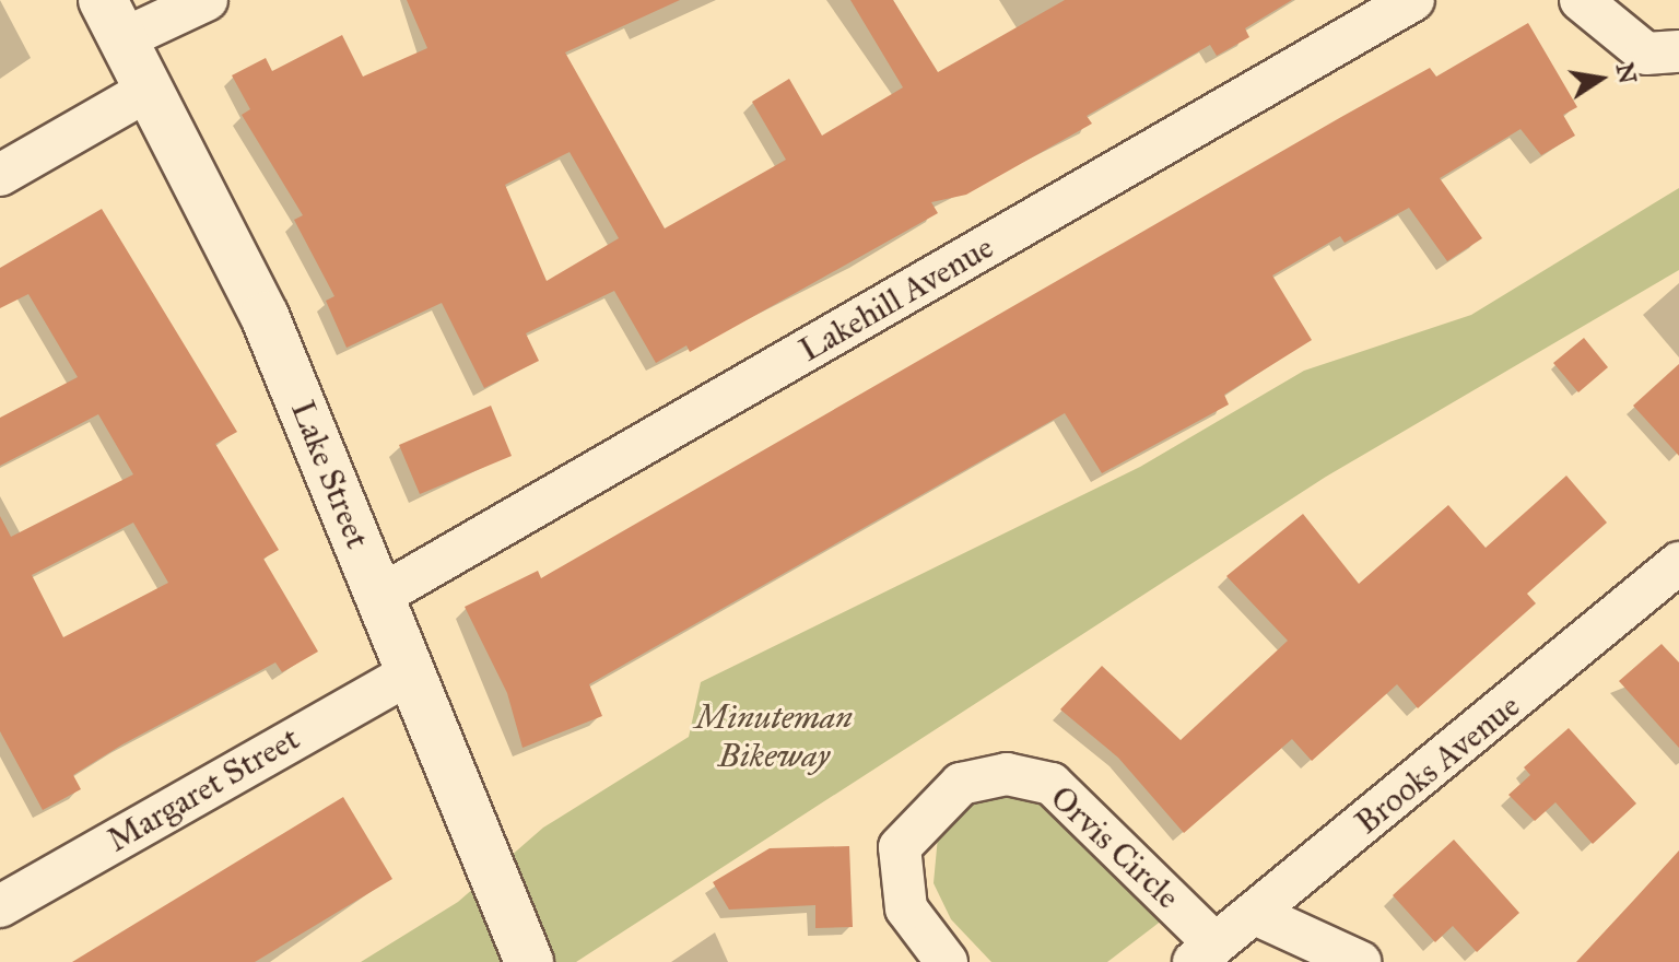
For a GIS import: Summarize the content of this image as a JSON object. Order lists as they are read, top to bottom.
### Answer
{
  "streets": {
    "main road": ["Lake Street"],
    "street": [
      "Lakehill Avenue",
      "Brooks Avenue",
      "Margaret Street",
      "Orvis Circle"
    ]
  },
  "crossings": [
    ["Lakehill Avenue", "Lake Street"],
    ["Lake Street", "Margaret Street"],
    ["Brooks Avenue", "Orvis Circle"]
  ],
  "parks": ["Minuteman Bikeway"],
  "north": "right"
}
